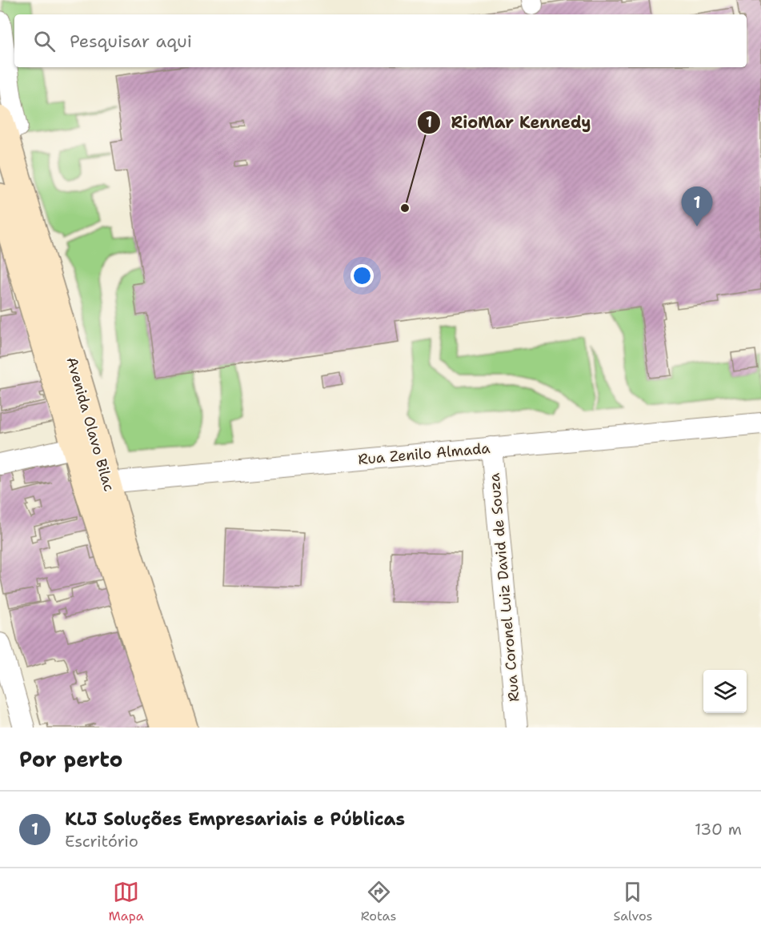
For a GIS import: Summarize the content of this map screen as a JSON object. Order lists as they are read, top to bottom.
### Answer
{
  "streets": {
    "street": ["Avenida Olavo Bilac", "Rua Zenilo Almada", "Rua Coronel Luiz David de Souza"]
  },
  "crossings": [
    ["Avenida Olavo Bilac", "Rua Zenilo Almada"],
    ["Rua Zenilo Almada", "Rua Coronel Luiz David de Souza"]
  ],
  "places": ["RioMar Kennedy"],
  "page": {
    "search": "Pesquisar aqui",
    "pins": "1",
    "heading": "Por perto",
    "list": [
      {
        "mark": "1",
        "name": "KLJ Soluções Empresariais e Públicas",
        "note": "Escritório",
        "value": "130 m"
      }
    ],
    "nav": ["Mapa", "Rotas", "Salvos"]
  }
}
